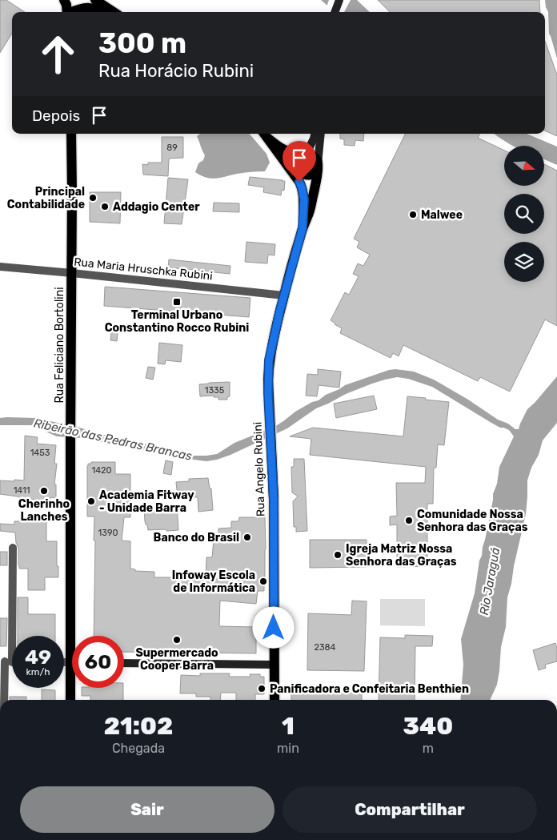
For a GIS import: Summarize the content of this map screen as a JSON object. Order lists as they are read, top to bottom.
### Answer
{
  "streets": {
    "main road": ["Rua Feliciano Bortolini", "Rua Angelo Rubini"],
    "street": ["Rua Maria Hruschka Rubini"]
  },
  "crossings": [
    ["Rua Maria Hruschka Rubini", "Rua Feliciano Bortolini"],
    ["Rua Maria Hruschka Rubini", "Rua Angelo Rubini"]
  ],
  "water": ["Ribeirão das Pedras Brancas", "Rio Jaraguá"],
  "places": {
    "other": [
      "Principal Contabilidade",
      "Addagio Center",
      "Malwee",
      "Cherinho Lanches",
      "Academia Fitway - Unidade Barra",
      "Comunidade Nossa Senhora das Graças",
      "Banco do Brasil",
      "Igreja Matriz Nossa Senhora das Graças",
      "Infoway Escola de Informática",
      "Supermercado Cooper Barra",
      "Panificadora e Confeitaria Benthien"
    ],
    "transit": ["Terminal Urbano Constantino Rocco Rubini"]
  },
  "house_numbers": [
    "89",
    "1335",
    "1453",
    "1420",
    "1411",
    "1390",
    "2384"
  ],
  "north": "right",
  "page": {
    "turn": ["300 m", "Rua Horácio Rubini"],
    "then": "Depois",
    "speed": "49 km/h",
    "limit": "60",
    "eta": [
      "21:02",
      "Chegada",
      "1",
      "min",
      "340",
      "m"
    ],
    "buttons": ["Sair", "Compartilhar"]
  }
}
